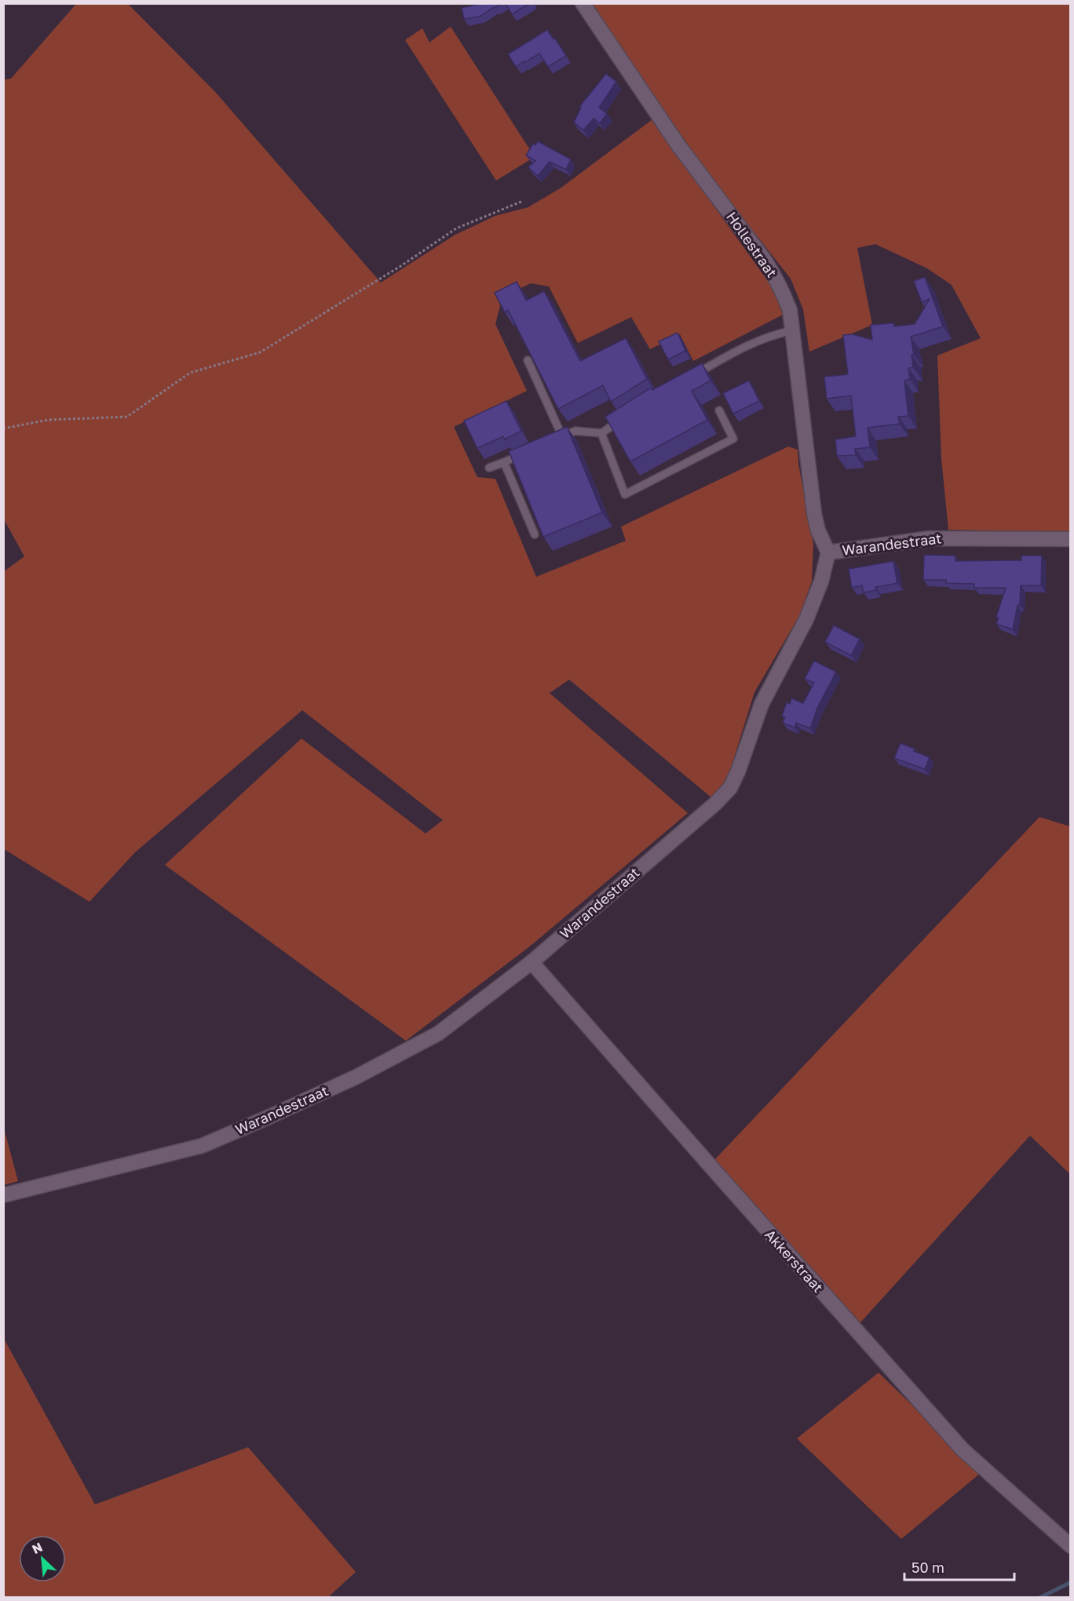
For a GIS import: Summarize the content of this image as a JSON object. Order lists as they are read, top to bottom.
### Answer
{
  "streets": {
    "street": ["Hollestraat", "Warandestraat", "Akkerstraat"]
  },
  "crossings": [
    ["Hollestraat", "Warandestraat"],
    ["Warandestraat", "Akkerstraat"]
  ],
  "scale_bar": "50 m",
  "north": "top left"
}
